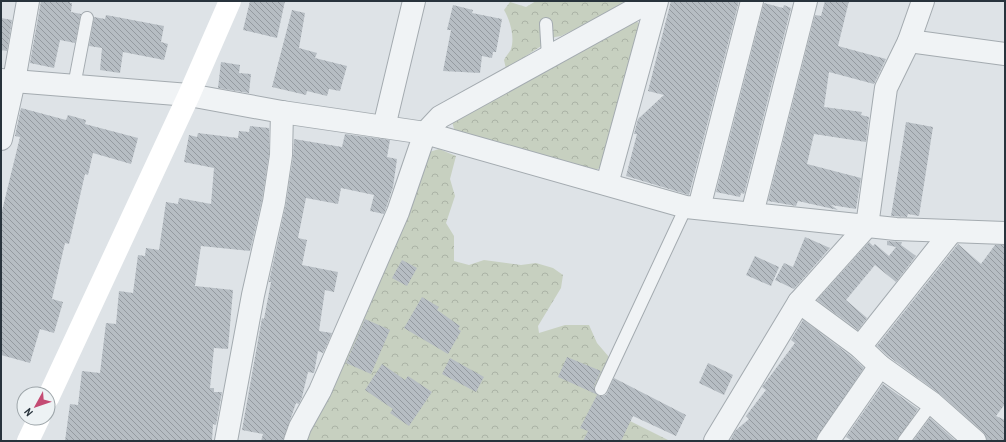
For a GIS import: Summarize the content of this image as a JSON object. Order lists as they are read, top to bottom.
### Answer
{
  "north": "bottom left"
}
